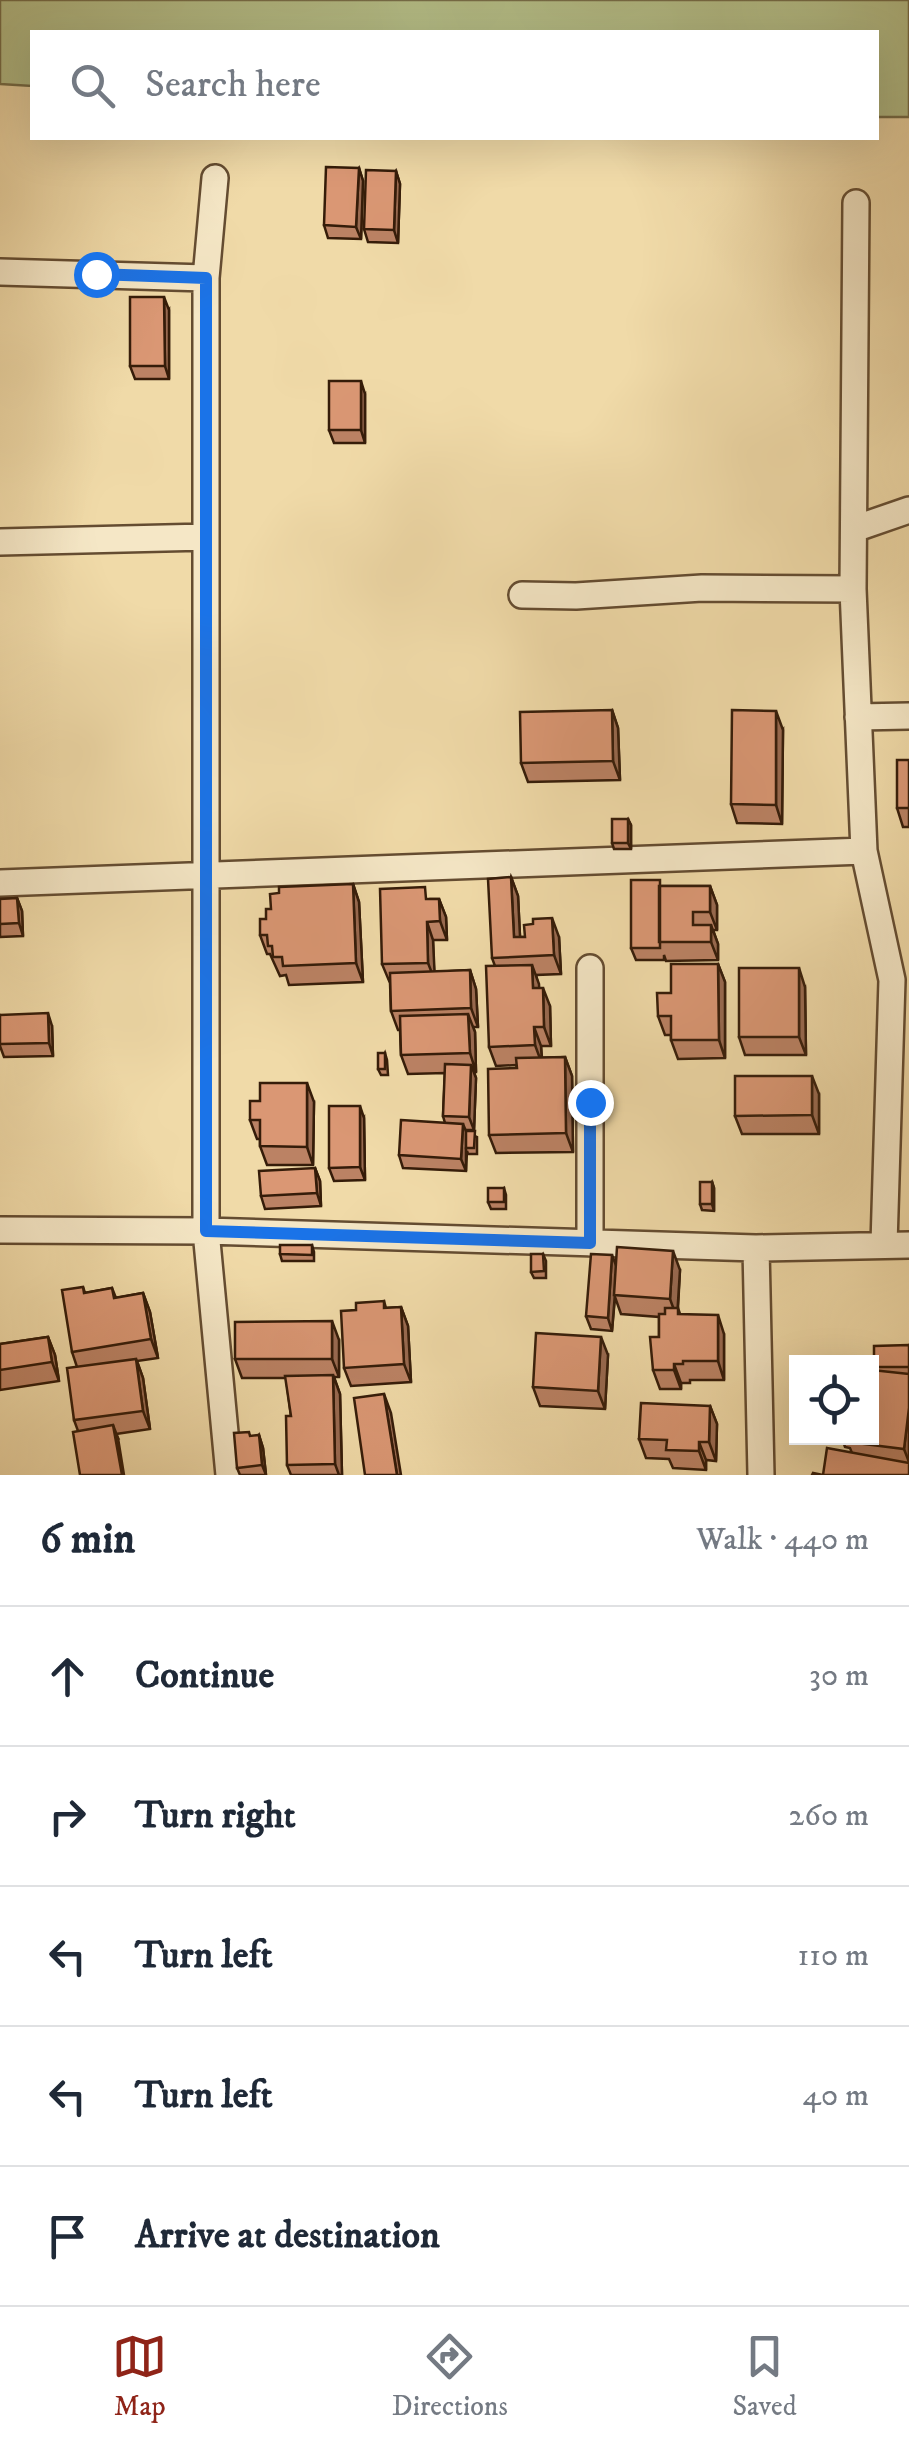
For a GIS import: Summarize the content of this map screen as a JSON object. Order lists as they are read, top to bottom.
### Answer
{
  "page": {
    "search": "Search here",
    "heading": ["6 min", "Walk · 440 m"],
    "list": [
      ["Continue", "30 m"],
      ["Turn right", "260 m"],
      ["Turn left", "110 m"],
      ["Turn left", "40 m"],
      "Arrive at destination"
    ],
    "nav": ["Map", "Directions", "Saved"]
  }
}
